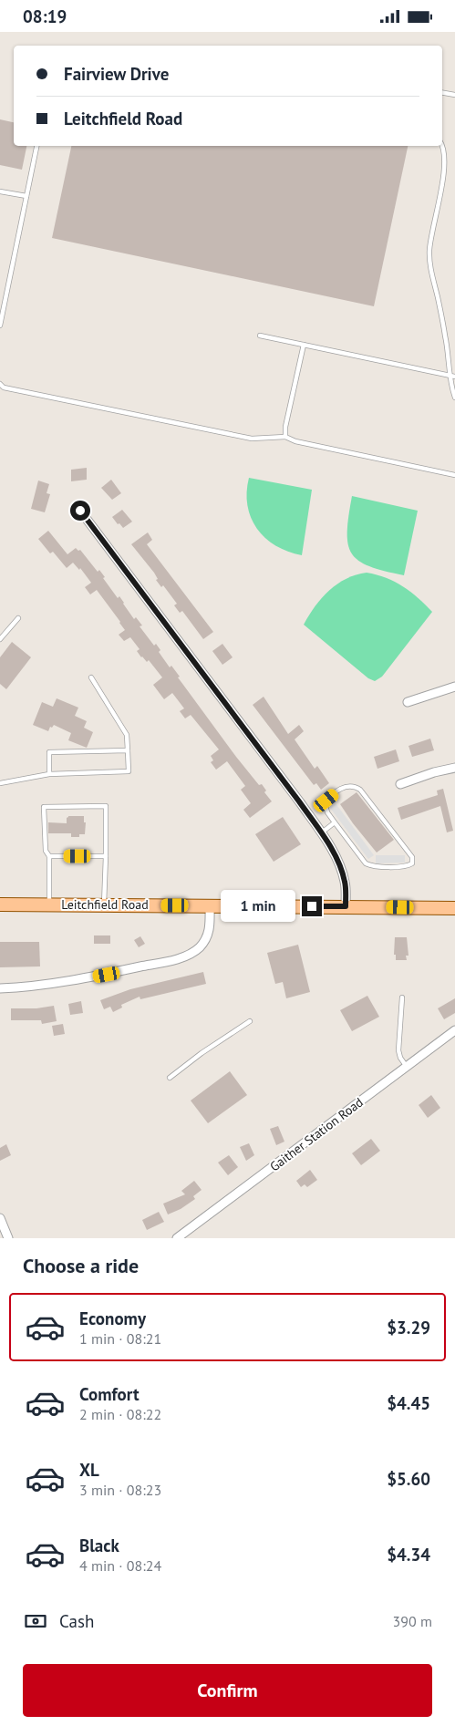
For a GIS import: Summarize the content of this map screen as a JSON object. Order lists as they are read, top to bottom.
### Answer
{
  "streets": {
    "main road": ["Leitchfield Road"],
    "street": ["Gaither Station Road"]
  },
  "page": {
    "status": "08:19",
    "banner": ["Fairview Drive", "Leitchfield Road"],
    "bubble": "1 min",
    "heading": "Choose a ride",
    "list": [
      {
        "name": "Economy",
        "note": "1 min · 08:21",
        "value": "$3.29"
      },
      {
        "name": "Comfort",
        "note": "2 min · 08:22",
        "value": "$4.45"
      },
      {
        "name": "XL",
        "note": "3 min · 08:23",
        "value": "$5.60"
      },
      {
        "name": "Black",
        "note": "4 min · 08:24",
        "value": "$4.34"
      }
    ],
    "pay": ["Cash", "390 m"],
    "buttons": "Confirm"
  }
}
